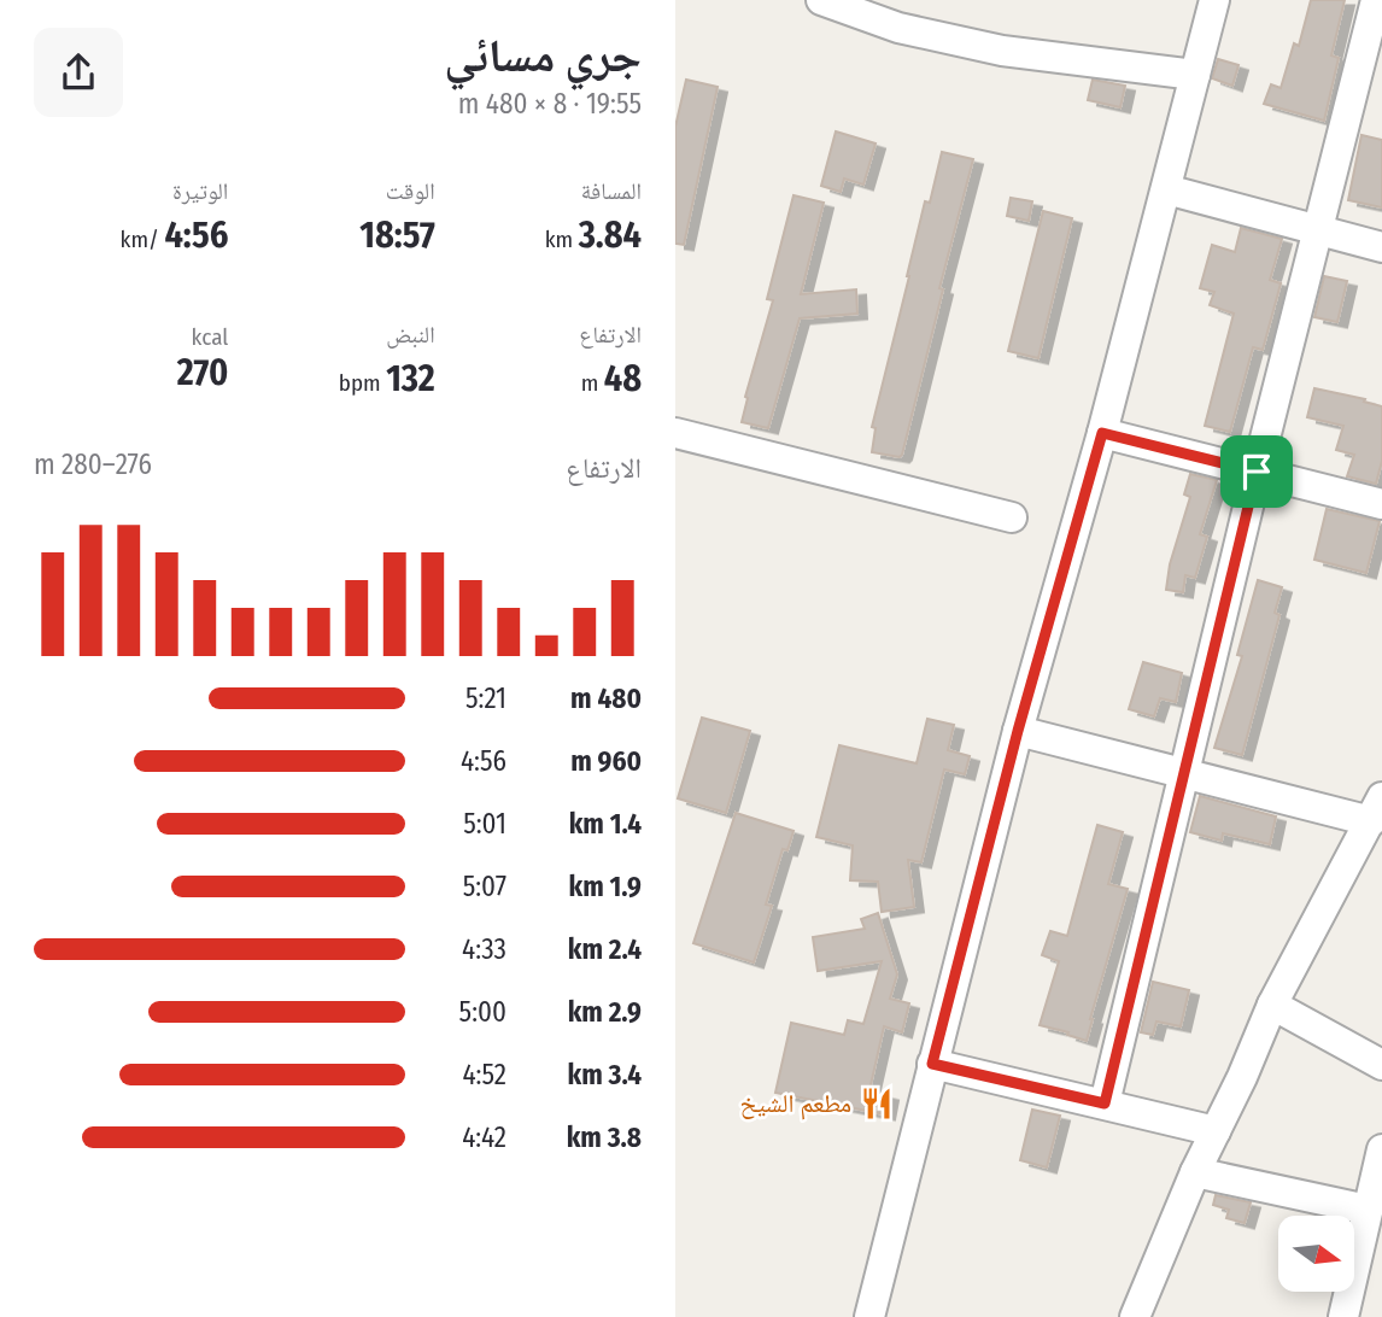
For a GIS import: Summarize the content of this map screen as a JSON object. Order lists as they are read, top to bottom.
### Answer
{
  "places": {
    "restaurant": ["مطعم الشيخ"]
  },
  "north": "right",
  "page": {
    "heading": ["جري مسائي", "19:55 · 8 × 480 m"],
    "stats": [
      ["المسافة", "3.84 km"],
      ["الوقت", "18:57"],
      ["الوتيرة", "4:56 /km"],
      ["الارتفاع", "48 m"],
      ["النبض", "132 bpm"],
      ["kcal", "270"]
    ],
    "chart": ["الارتفاع", "276–280 m"],
    "list": [
      {
        "name": "480 m",
        "note": "5:21"
      },
      {
        "name": "960 m",
        "note": "4:56"
      },
      {
        "name": "1.4 km",
        "note": "5:01"
      },
      {
        "name": "1.9 km",
        "note": "5:07"
      },
      {
        "name": "2.4 km",
        "note": "4:33"
      },
      {
        "name": "2.9 km",
        "note": "5:00"
      },
      {
        "name": "3.4 km",
        "note": "4:52"
      },
      {
        "name": "3.8 km",
        "note": "4:42"
      }
    ]
  }
}
